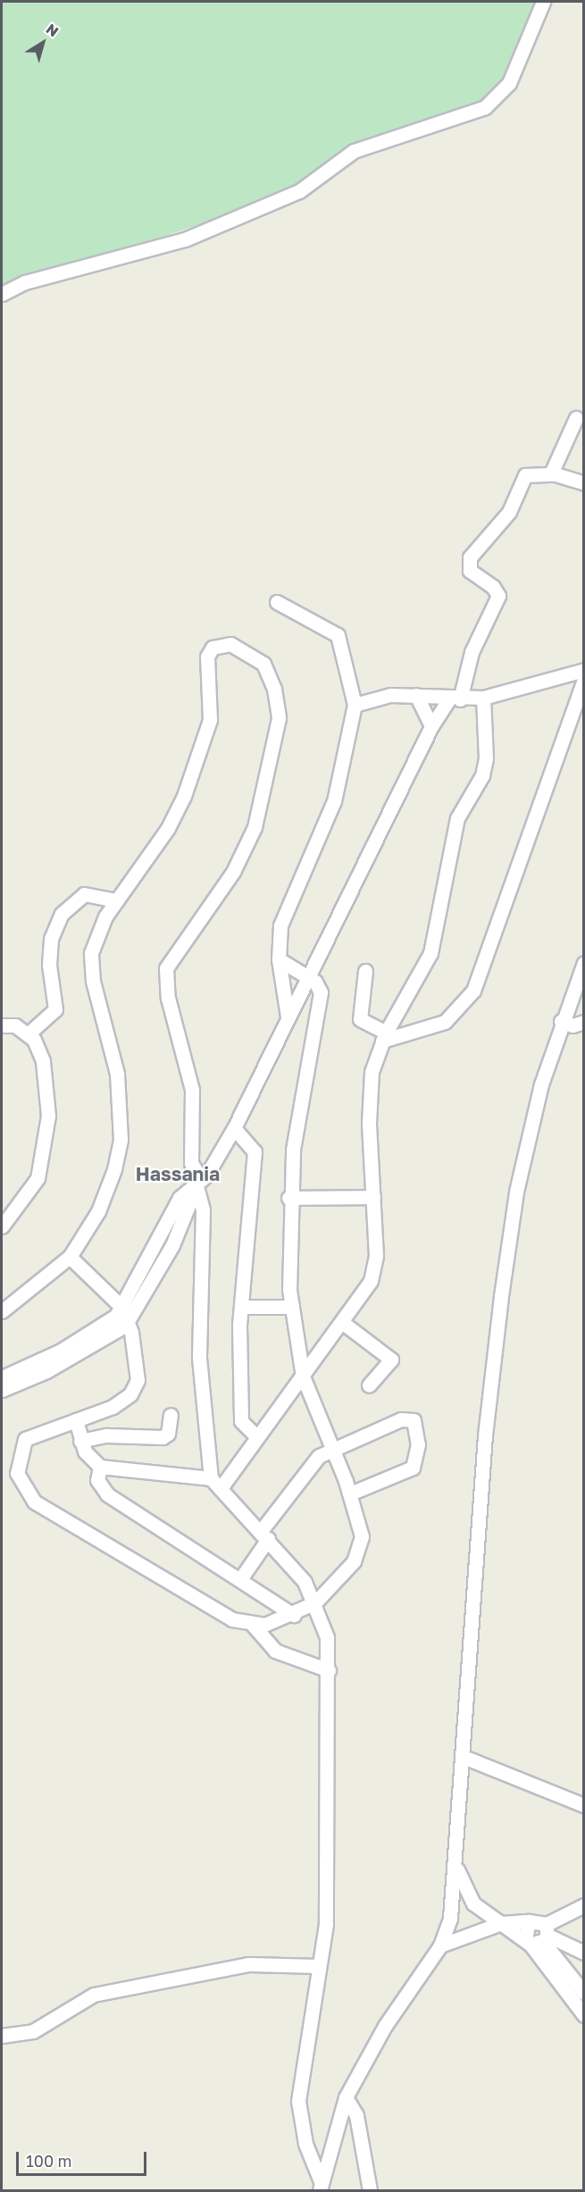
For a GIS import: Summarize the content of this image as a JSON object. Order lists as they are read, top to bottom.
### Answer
{
  "districts": ["Hassania"],
  "scale_bar": "100 m",
  "north": "top right"
}
